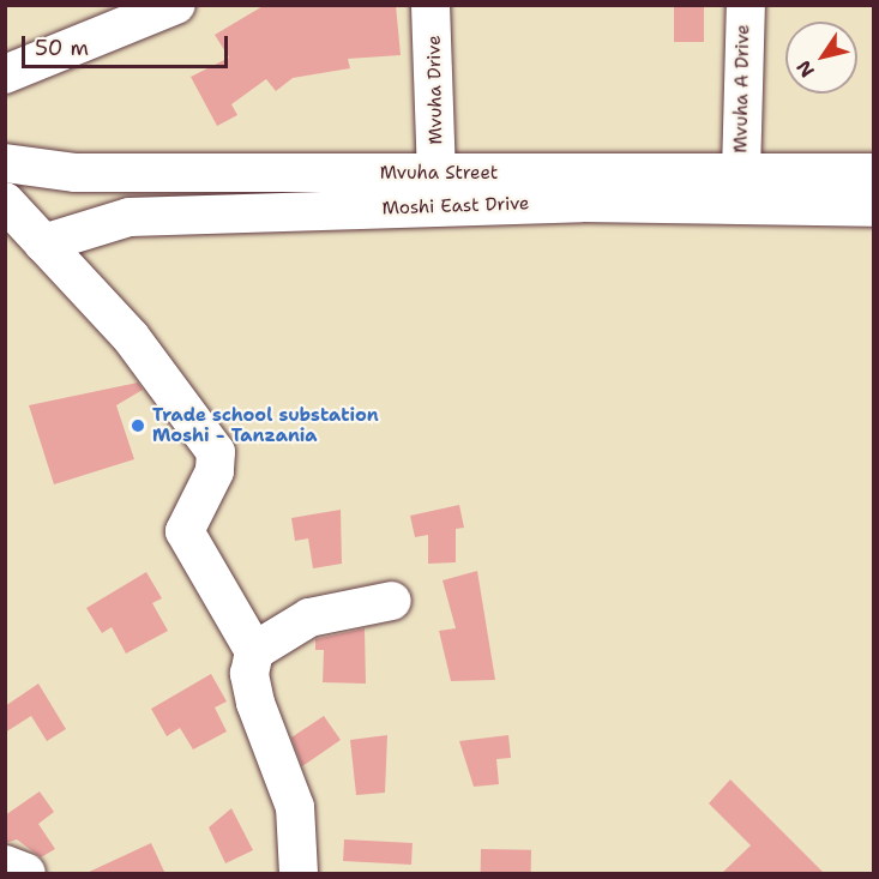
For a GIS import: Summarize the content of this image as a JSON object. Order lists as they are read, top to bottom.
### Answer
{
  "streets": {
    "street": [
      "Mvuha A Drive",
      "Mvuha Drive",
      "Mvuha Street",
      "Moshi East Drive"
    ]
  },
  "crossings": [
    ["Mvuha A Drive", "Mvuha Street"],
    ["Mvuha Drive", "Mvuha Street"]
  ],
  "places": ["Trade school substation Moshi - Tanzania"],
  "scale_bar": "50 m",
  "north": "bottom left"
}
